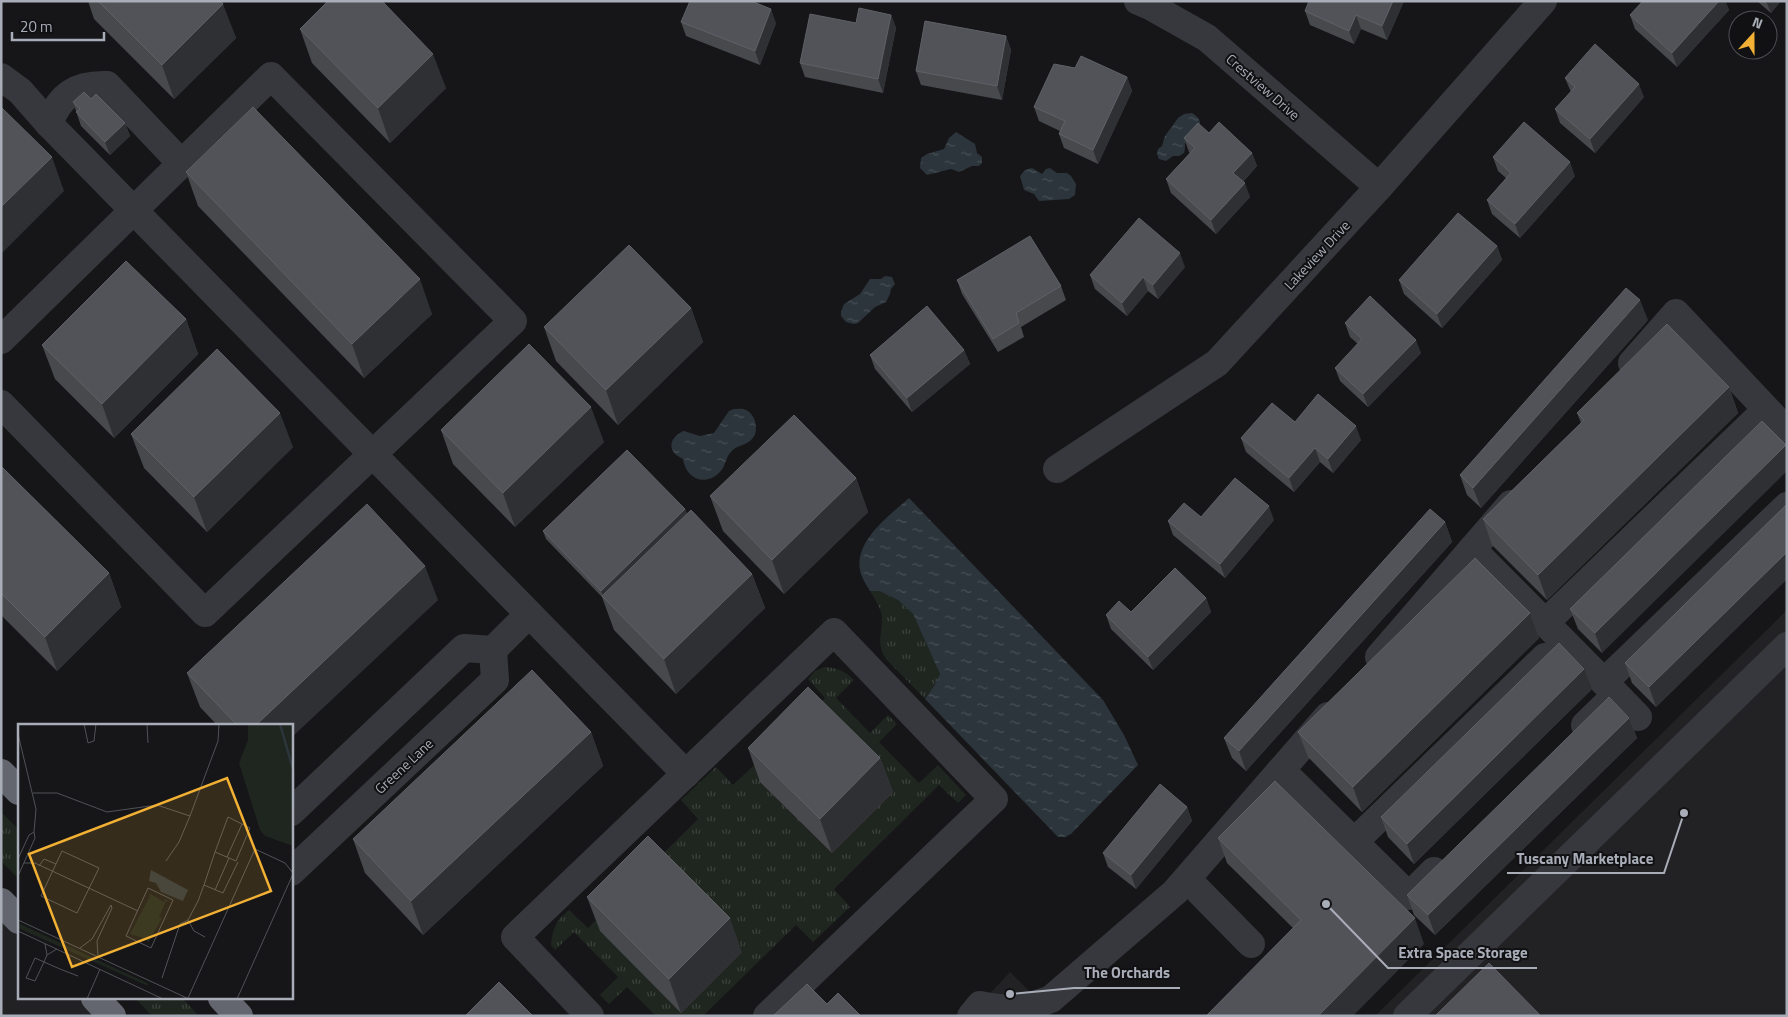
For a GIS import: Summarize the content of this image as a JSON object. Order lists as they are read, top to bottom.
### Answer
{
  "streets": {
    "street": ["Crestview Drive", "Lakeview Drive", "Greene Lane"]
  },
  "crossings": [
    ["Crestview Drive", "Lakeview Drive"]
  ],
  "places": ["Tuscany Marketplace", "Extra Space Storage", "The Orchards"],
  "scale_bar": "20 m",
  "north": "top"
}
